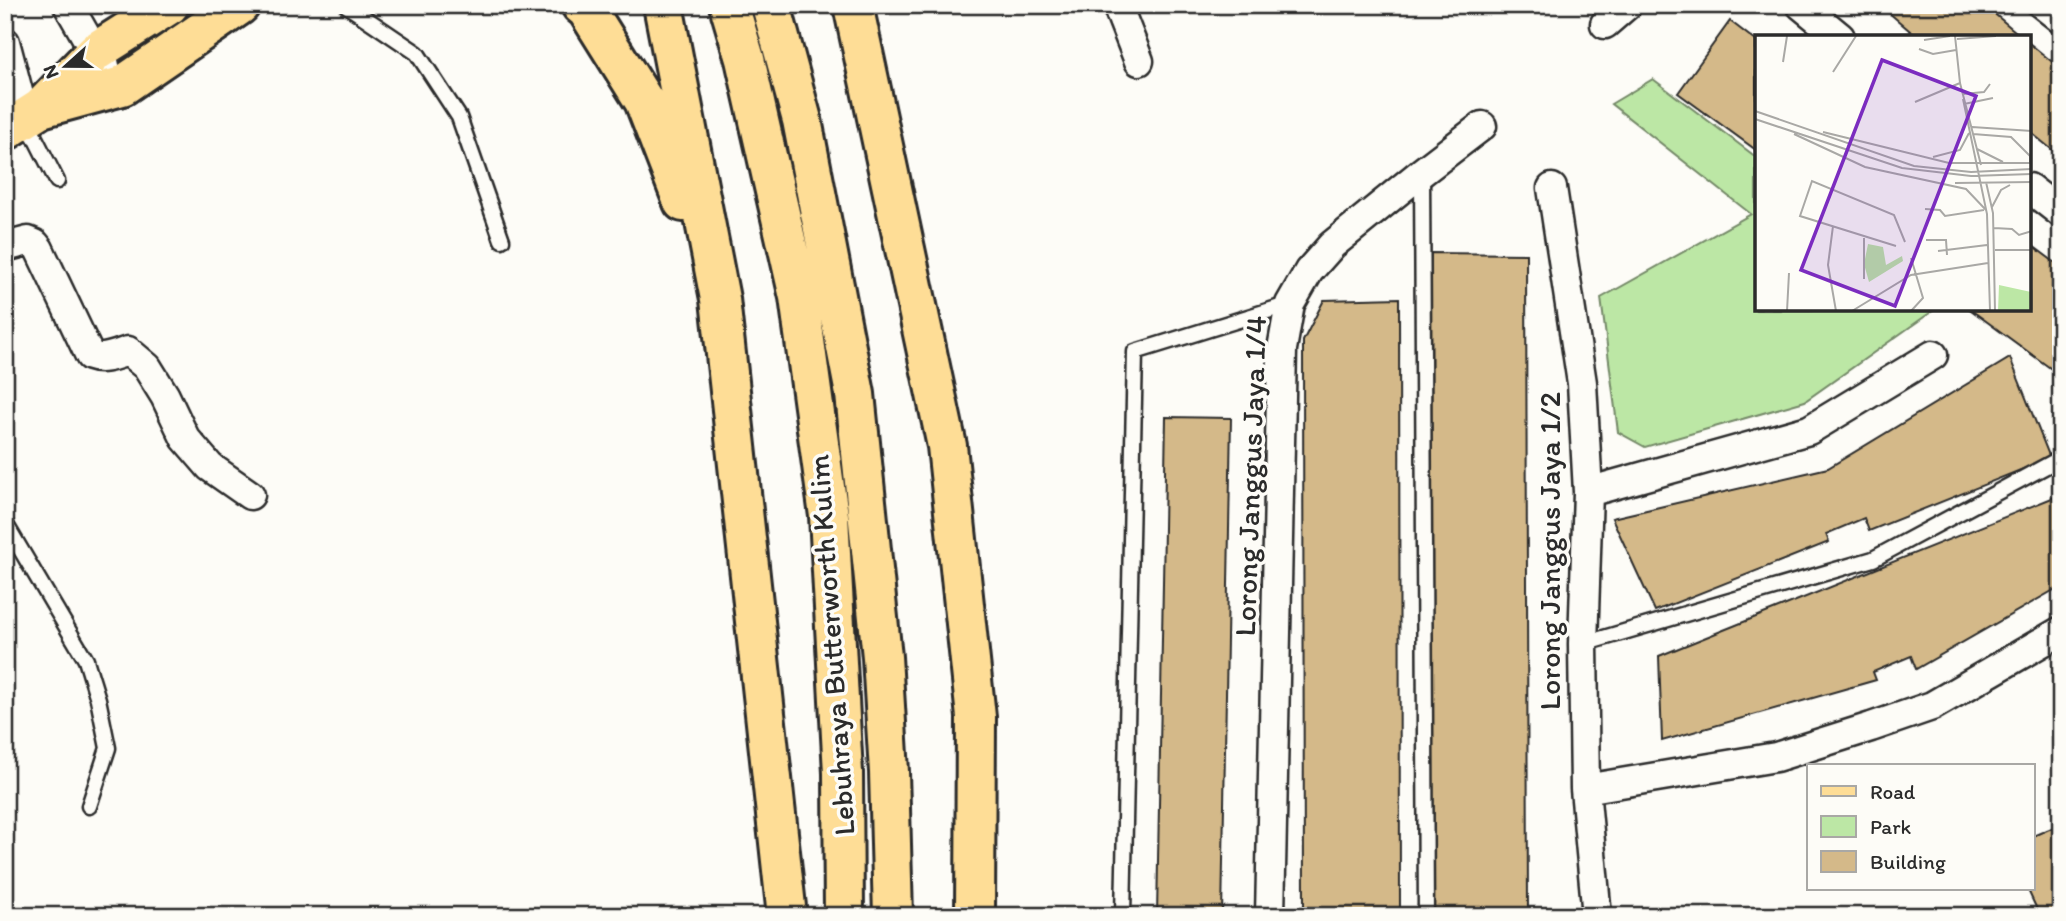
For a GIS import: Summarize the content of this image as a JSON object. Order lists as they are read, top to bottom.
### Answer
{
  "streets": {
    "main road": ["Lebuhraya Butterworth Kulim"],
    "street": ["Lorong Janggus Jaya 1/4", "Lorong Janggus Jaya 1/2"]
  },
  "legend": ["Road", "Park", "Building"],
  "north": "left"
}
